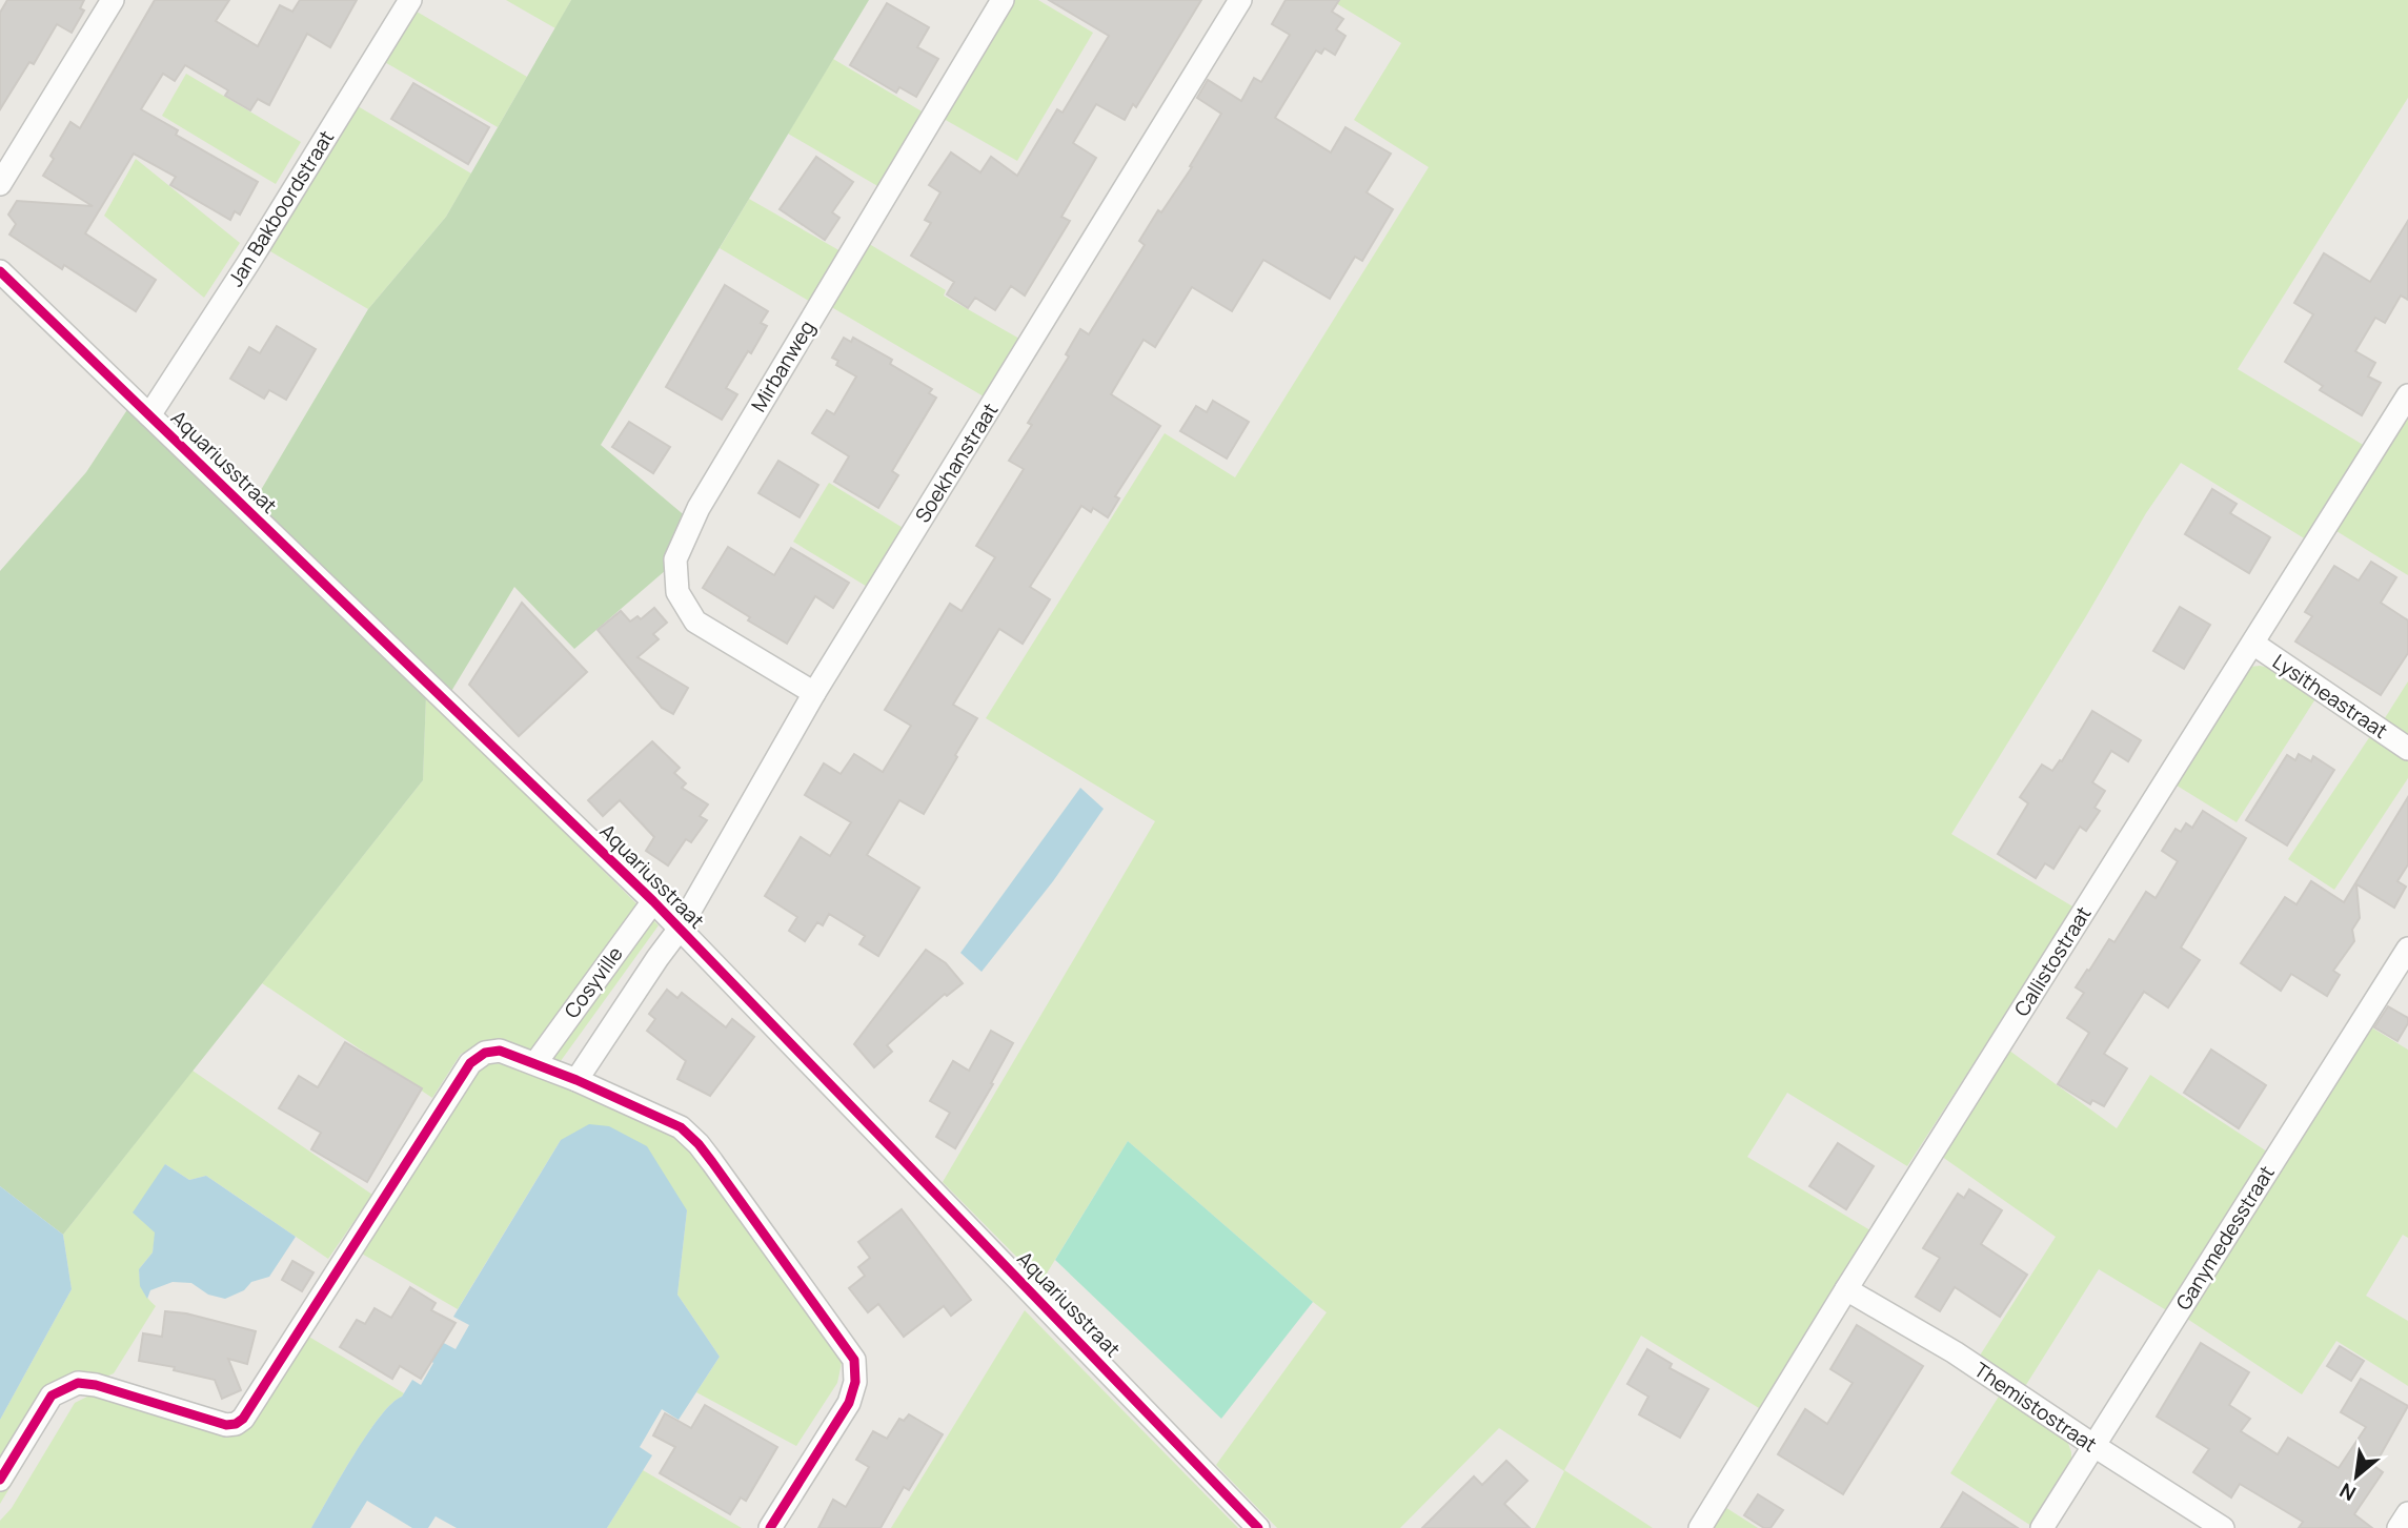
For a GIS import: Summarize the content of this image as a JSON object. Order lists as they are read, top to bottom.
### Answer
{
  "streets": {
    "street": [
      "Jan Bakboordstraat",
      "Mirbanweg",
      "Aquariusstraat",
      "Soekhanstraat",
      "Lysitheastraat",
      "Callistostraat",
      "Cosyville",
      "Ganymedesstraat",
      "Themistostraat"
    ]
  },
  "crossings": [
    ["Jan Bakboordstraat", "Aquariusstraat"],
    ["Mirbanweg", "Soekhanstraat"],
    ["Aquariusstraat", "Soekhanstraat"],
    ["Aquariusstraat", "Cosyville"],
    ["Soekhanstraat", "Cosyville"],
    ["Lysitheastraat", "Callistostraat"],
    ["Callistostraat", "Themistostraat"],
    ["Ganymedesstraat", "Themistostraat"]
  ],
  "north": "bottom left"
}
